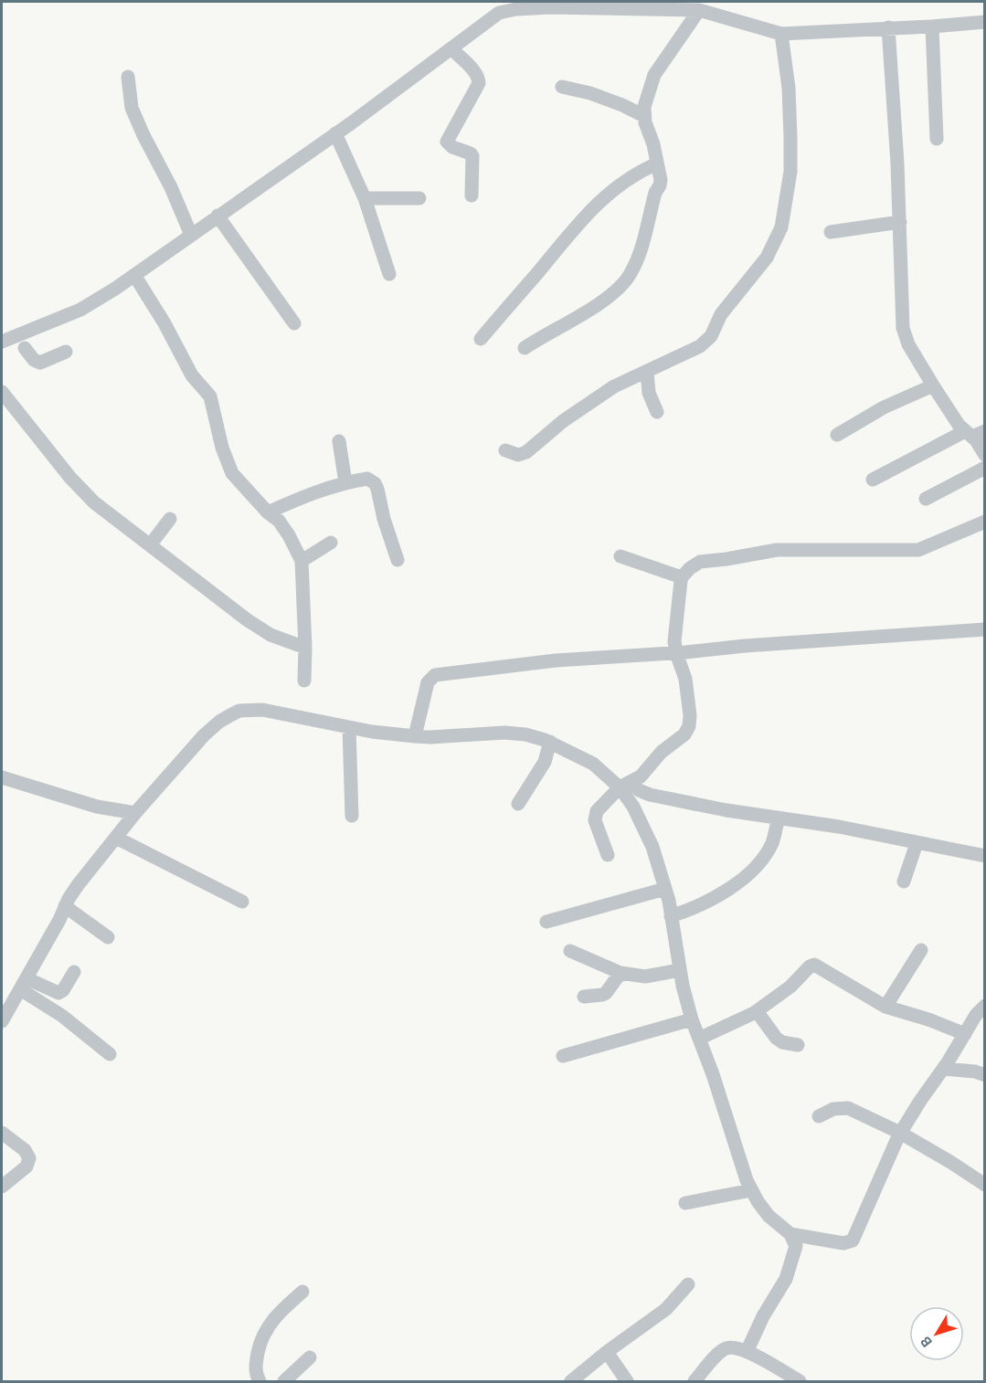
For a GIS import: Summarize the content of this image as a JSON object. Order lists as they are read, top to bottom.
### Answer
{
  "north": "bottom left"
}
